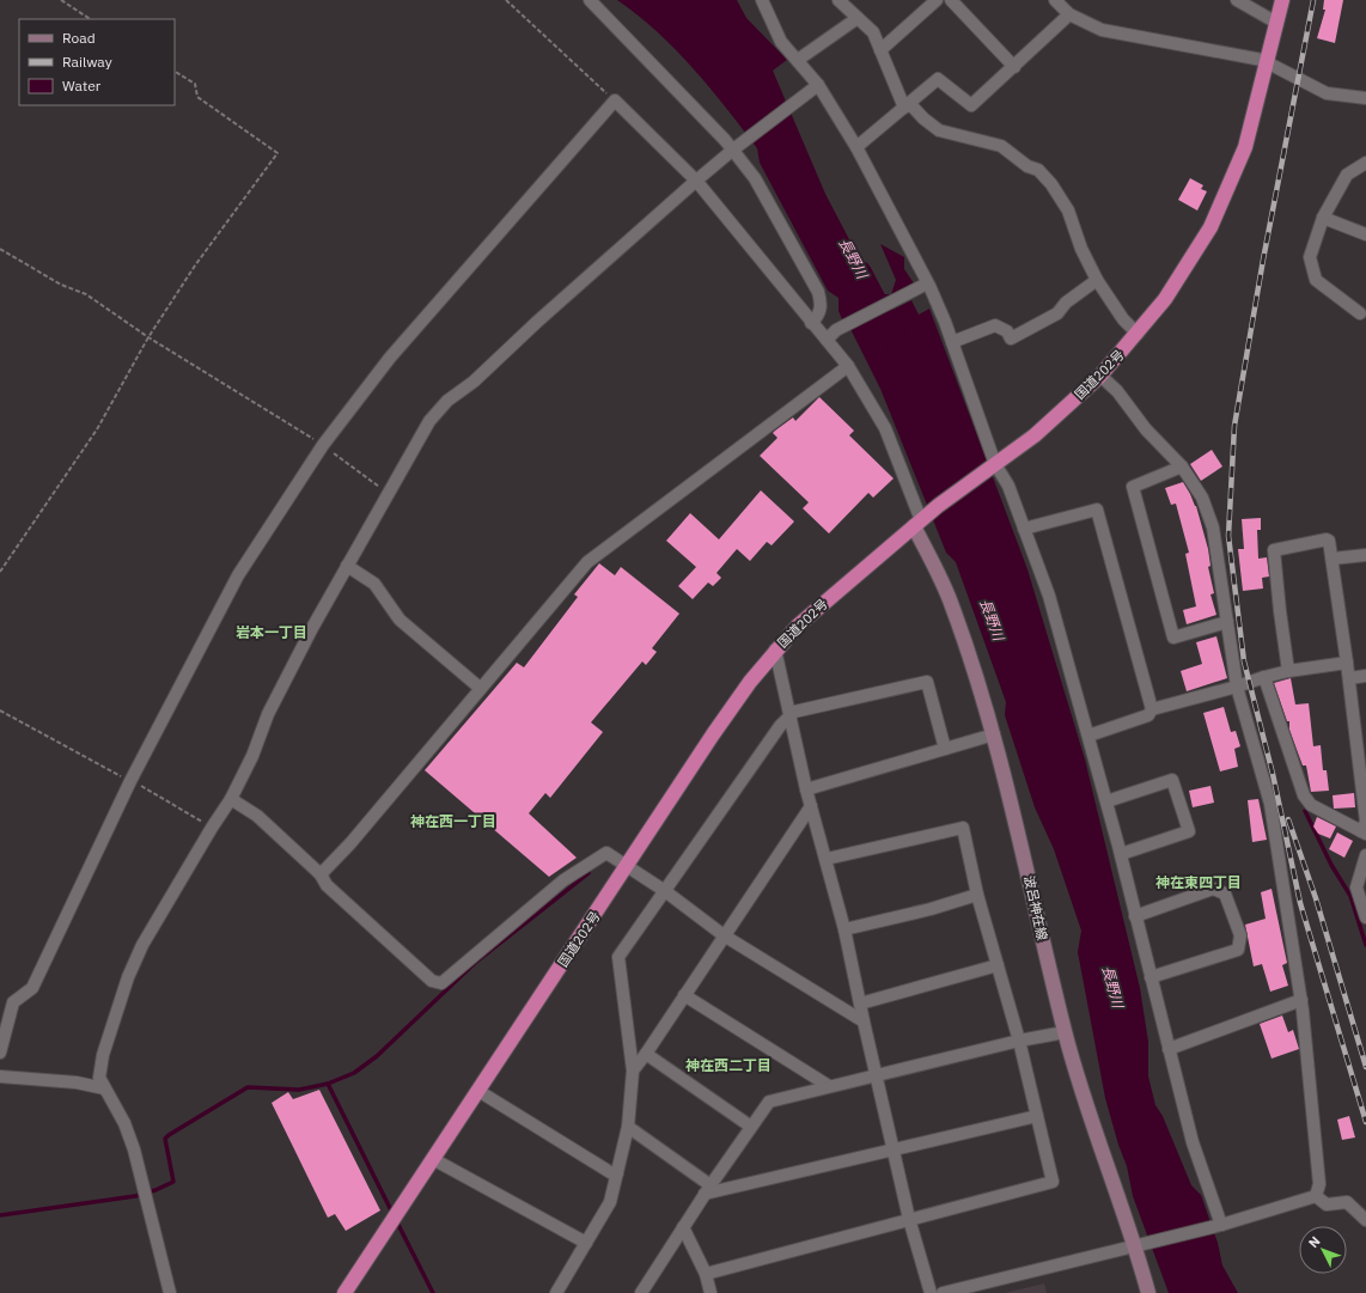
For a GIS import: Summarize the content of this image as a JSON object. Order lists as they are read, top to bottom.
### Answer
{
  "streets": {
    "highway": ["国道202号"],
    "main road": ["波呂神在線"]
  },
  "crossings": [
    ["国道202号", "波呂神在線"]
  ],
  "districts": [
    "岩本一丁目",
    "神在西一丁目",
    "神在東四丁目",
    "神在西二丁目"
  ],
  "water": ["長野川"],
  "legend": ["Road", "Railway", "Water"],
  "north": "top left"
}
